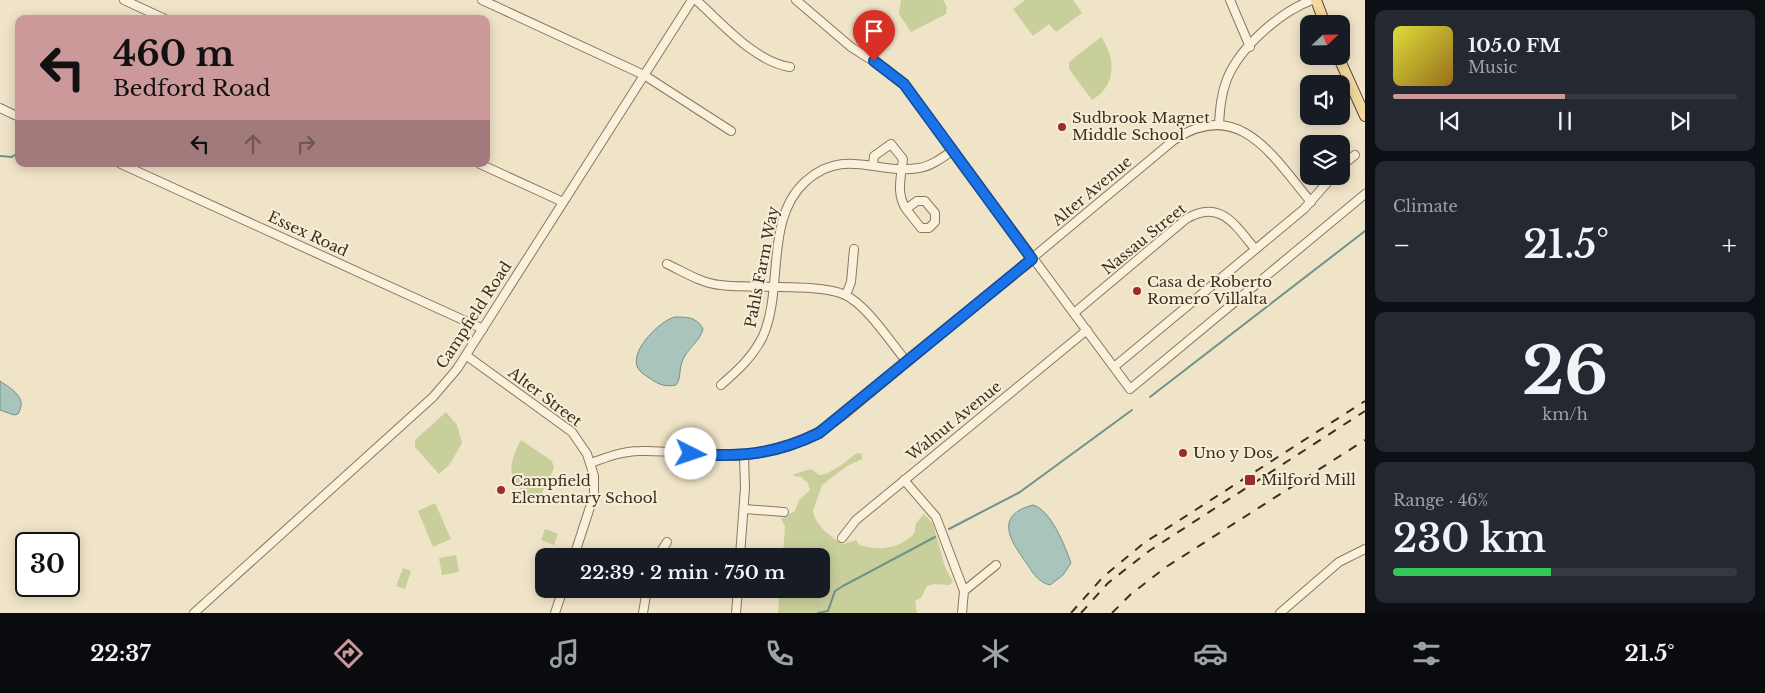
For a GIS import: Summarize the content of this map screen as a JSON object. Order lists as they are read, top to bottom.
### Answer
{
  "streets": {
    "street": [
      "Alter Avenue",
      "Essex Road",
      "Nassau Street",
      "Pahls Farm Way",
      "Campfield Road",
      "Alter Street",
      "Walnut Avenue"
    ]
  },
  "crossings": [
    ["Alter Avenue", "Alter Street"],
    ["Essex Road", "Campfield Road"],
    ["Campfield Road", "Alter Street"]
  ],
  "places": {
    "other": [
      "Sudbrook Magnet Middle School",
      "Casa de Roberto Romero Villalta",
      "Uno y Dos",
      "Campfield Elementary School"
    ],
    "transit": ["Milford Mill"]
  },
  "north": "right",
  "page": {
    "turn": ["460 m", "Bedford Road"],
    "song": ["105.0 FM", "Music"],
    "tile": [
      "Climate",
      ["26", "km/h"],
      ["Range · 46%", "230 km"]
    ],
    "heat": ["−", "21.5°", "+"],
    "limit": "30",
    "trip": "22:39 · 2 min · 750 m",
    "tabs": ["22:37", "21.5°"]
  }
}
